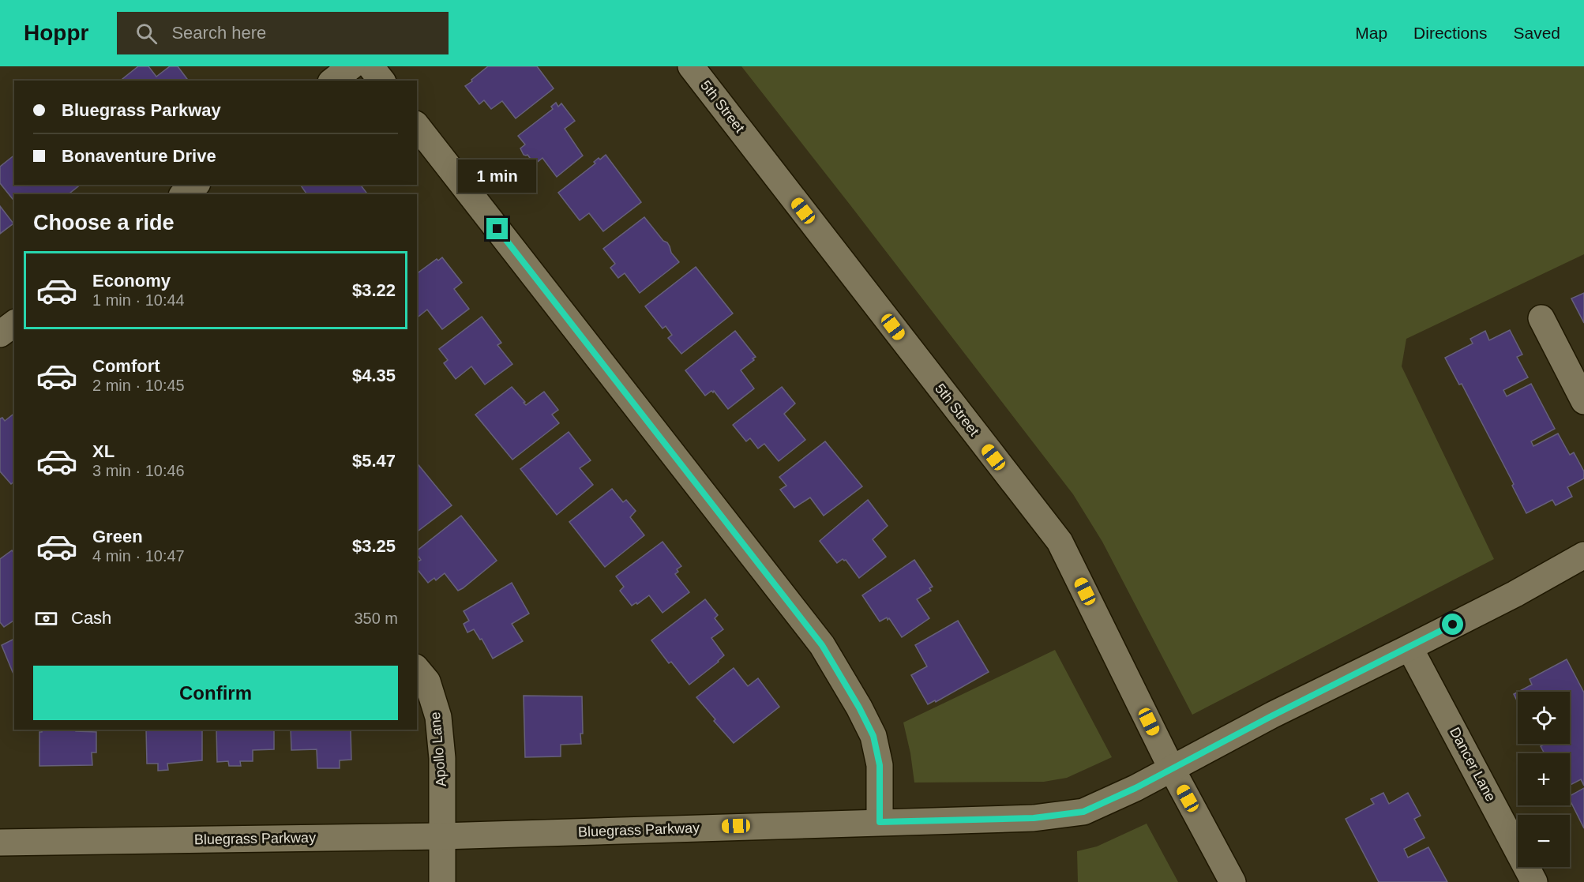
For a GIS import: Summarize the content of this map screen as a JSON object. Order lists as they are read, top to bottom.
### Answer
{
  "streets": {
    "street": [
      "5th Street",
      "Apollo Lane",
      "Dancer Lane",
      "Bluegrass Parkway"
    ]
  },
  "crossings": [
    ["5th Street", "Bluegrass Parkway"],
    ["Apollo Lane", "Bluegrass Parkway"],
    ["Dancer Lane", "Bluegrass Parkway"]
  ],
  "page": {
    "header": "Hoppr",
    "search": "Search here",
    "nav": ["Map", "Directions", "Saved"],
    "banner": ["Bluegrass Parkway", "Bonaventure Drive"],
    "bubble": "1 min",
    "heading": "Choose a ride",
    "list": [
      {
        "name": "Economy",
        "note": "1 min · 10:44",
        "value": "$3.22"
      },
      {
        "name": "Comfort",
        "note": "2 min · 10:45",
        "value": "$4.35"
      },
      {
        "name": "XL",
        "note": "3 min · 10:46",
        "value": "$5.47"
      },
      {
        "name": "Green",
        "note": "4 min · 10:47",
        "value": "$3.25"
      }
    ],
    "pay": ["Cash", "350 m"],
    "buttons": "Confirm",
    "map_buttons": ["+", "−"]
  }
}
